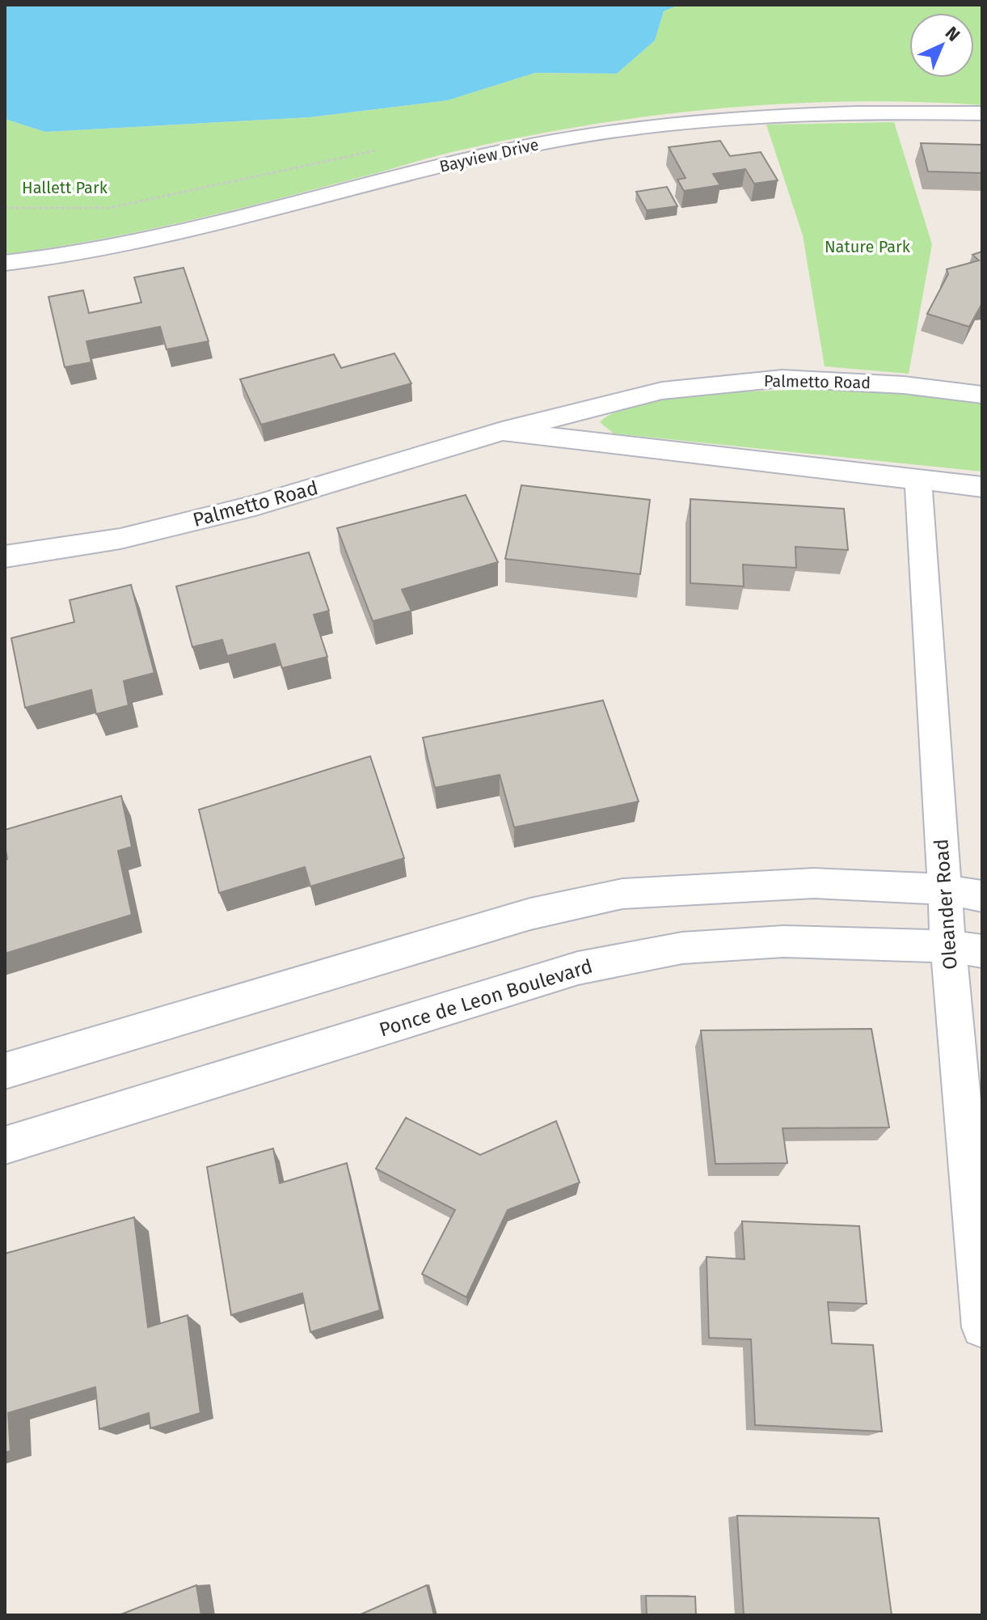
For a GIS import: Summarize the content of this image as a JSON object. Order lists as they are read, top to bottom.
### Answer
{
  "streets": {
    "street": [
      "Bayview Drive",
      "Palmetto Road",
      "Oleander Road",
      "Ponce de Leon Boulevard"
    ]
  },
  "crossings": [
    ["Palmetto Road", "Oleander Road"],
    ["Oleander Road", "Ponce de Leon Boulevard"]
  ],
  "parks": ["Hallett Park", "Nature Park"],
  "north": "top right"
}
